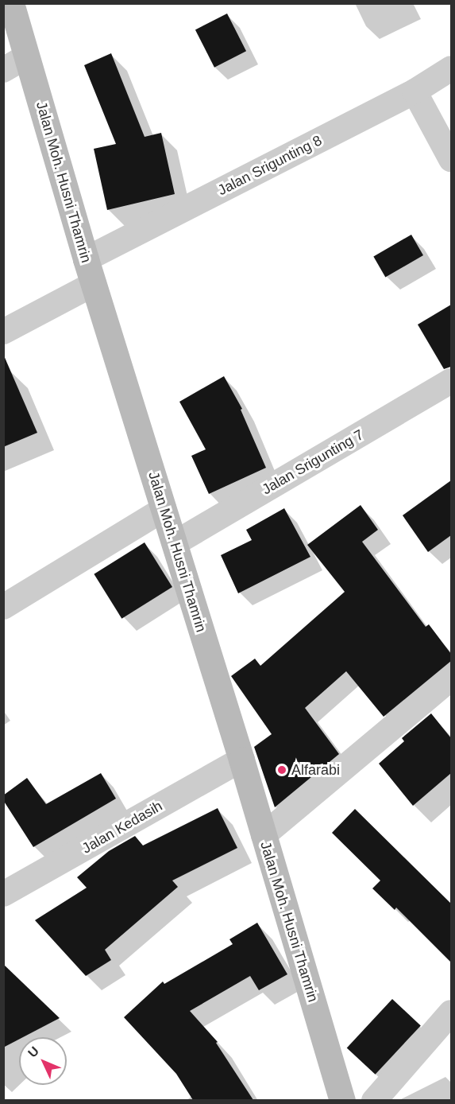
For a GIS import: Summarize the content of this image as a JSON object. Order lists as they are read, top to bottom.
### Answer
{
  "streets": {
    "street": [
      "Jalan Srigunting 8",
      "Jalan Moh. Husni Thamrin",
      "Jalan Srigunting 7",
      "Jalan Kedasih"
    ]
  },
  "crossings": [
    ["Jalan Srigunting 8", "Jalan Moh. Husni Thamrin"],
    ["Jalan Moh. Husni Thamrin", "Jalan Srigunting 7"],
    ["Jalan Moh. Husni Thamrin", "Jalan Kedasih"]
  ],
  "places": ["Alfarabi"],
  "north": "top left"
}
